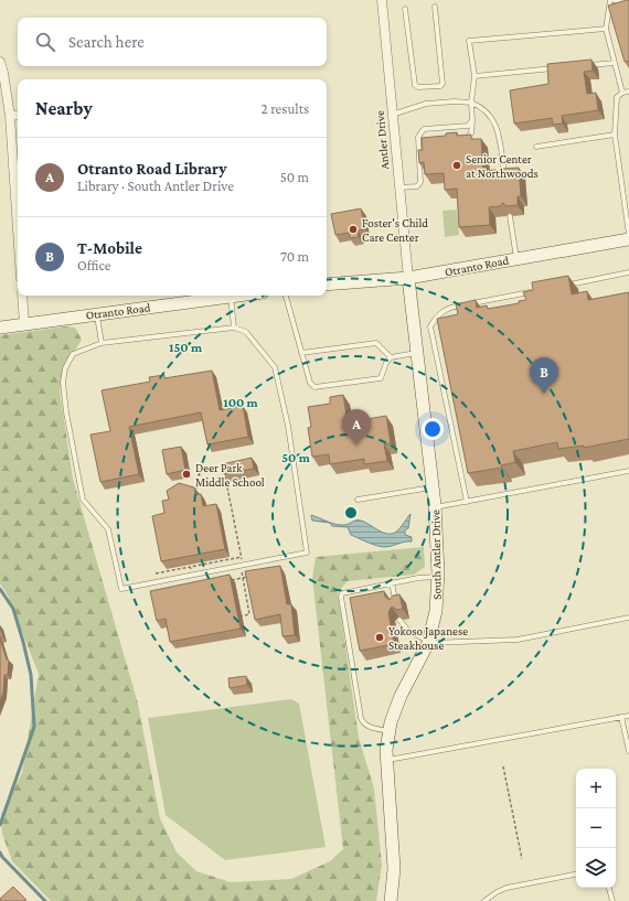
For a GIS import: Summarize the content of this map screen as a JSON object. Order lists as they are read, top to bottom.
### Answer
{
  "streets": {
    "street": ["Antler Drive", "Otranto Road", "South Antler Drive"]
  },
  "crossings": [
    ["Antler Drive", "Otranto Road"],
    ["Antler Drive", "South Antler Drive"],
    ["Otranto Road", "South Antler Drive"]
  ],
  "places": [
    "Senior Center at Northwoods",
    "Foster's Child Care Center",
    "Deer Park Middle School",
    "Yokoso Japanese Steakhouse"
  ],
  "page": {
    "search": "Search here",
    "heading": ["Nearby", "2 results"],
    "list": [
      {
        "mark": "A",
        "name": "Otranto Road Library",
        "note": "Library · South Antler Drive",
        "value": "50 m"
      },
      {
        "mark": "B",
        "name": "T-Mobile",
        "note": "Office",
        "value": "70 m"
      }
    ],
    "pins": ["B", "A"],
    "map_buttons": ["+", "−"]
  },
  "rings": ["150 m", "100 m", "50 m"]
}
